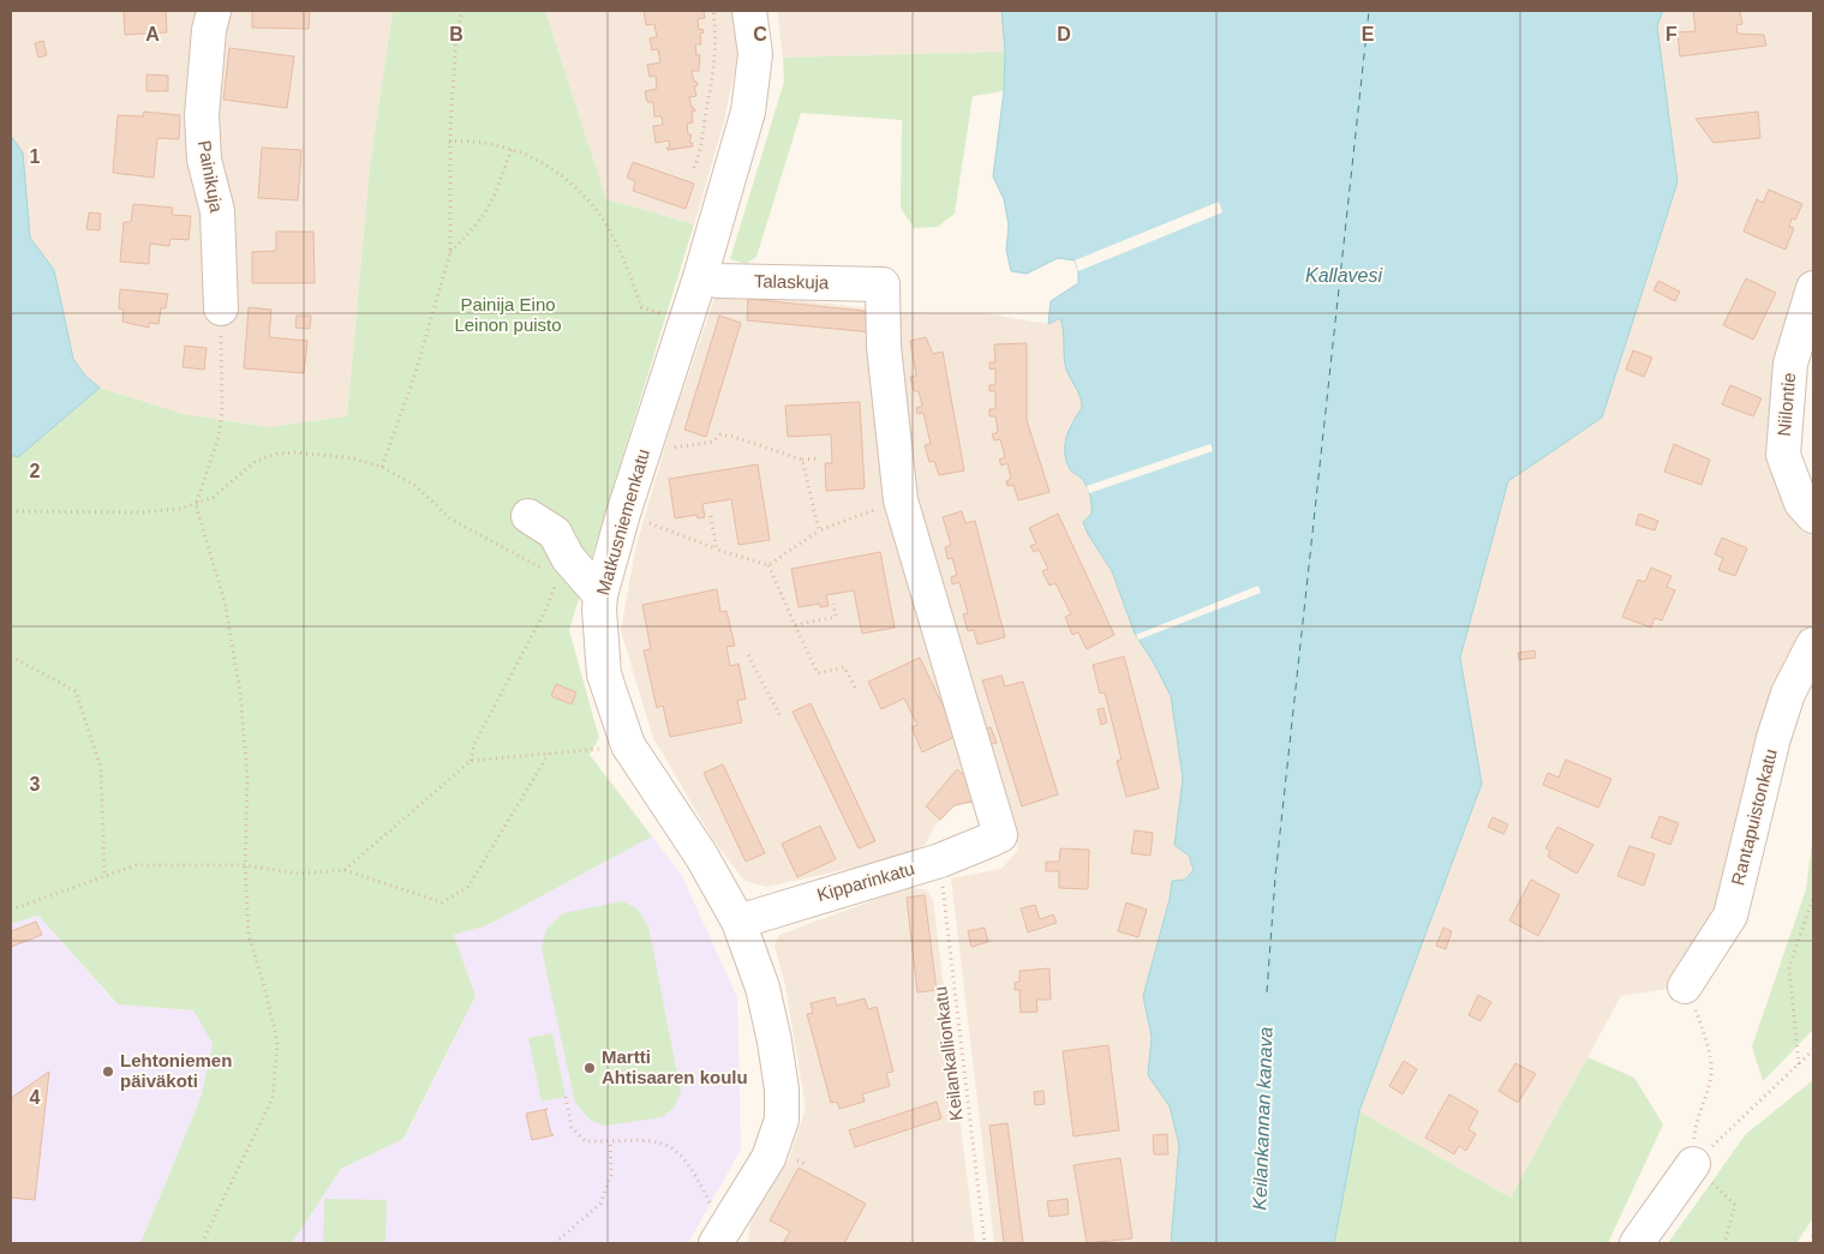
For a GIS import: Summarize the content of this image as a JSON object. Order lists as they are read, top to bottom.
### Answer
{
  "streets": {
    "street": [
      "Painikuja",
      "Talaskuja",
      "Niilontie",
      "Matkusniemenkatu",
      "Rantapuistonkatu",
      "Kipparinkatu"
    ],
    "path": ["Keilankallionkatu"]
  },
  "crossings": [
    ["Talaskuja", "Matkusniemenkatu"],
    ["Talaskuja", "Kipparinkatu"],
    ["Matkusniemenkatu", "Kipparinkatu"],
    ["Kipparinkatu", "Keilankallionkatu"]
  ],
  "water": ["Kallavesi", "Keilankannan kanava"],
  "parks": ["Painija Eino Leinon puisto"],
  "places": ["Martti Ahtisaaren koulu", "Lehtoniemen päiväkoti"],
  "grid": {
    "columns": [
      "A",
      "B",
      "C",
      "D",
      "E",
      "F"
    ],
    "rows": [
      "1",
      "2",
      "3",
      "4"
    ]
  }
}
